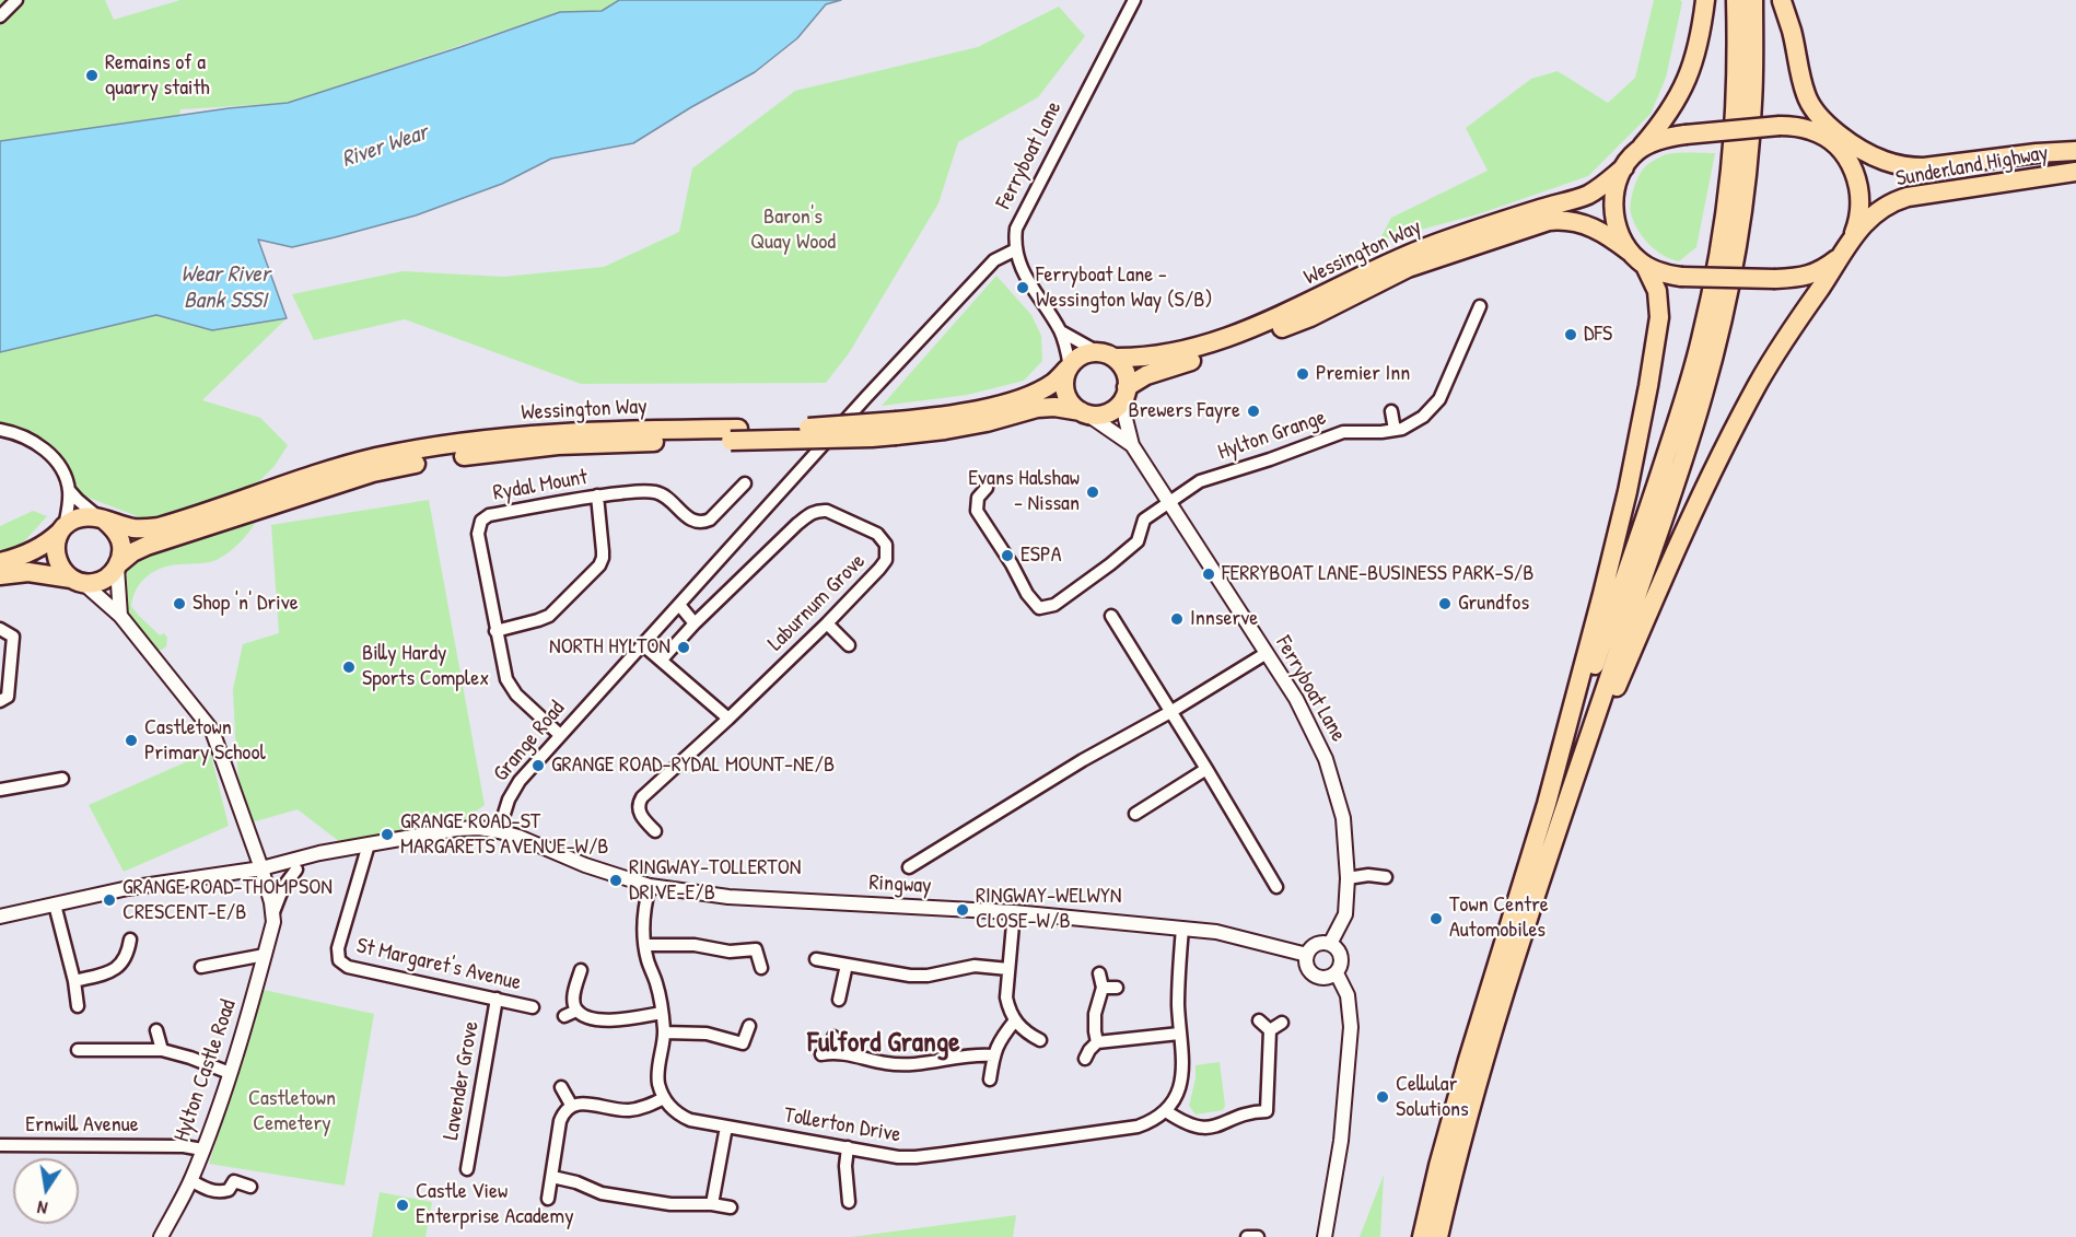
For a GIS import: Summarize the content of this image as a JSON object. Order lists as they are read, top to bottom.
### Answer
{
  "streets": {
    "highway": ["Sunderland Highway", "Wessington Way"],
    "street": [
      "Ferryboat Lane",
      "Hylton Grange",
      "Rydal Mount",
      "Laburnum Grove",
      "Grange Road",
      "Ringway",
      "St Margaret's Avenue",
      "Hylton Castle Road",
      "Lavender Grove",
      "Ernwill Avenue",
      "Tollerton Drive"
    ]
  },
  "crossings": [
    ["Ferryboat Lane", "Wessington Way"],
    ["Ferryboat Lane", "Hylton Grange"],
    ["Ferryboat Lane", "Grange Road"],
    ["Ferryboat Lane", "Ringway"],
    ["Sunderland Highway", "Wessington Way"],
    ["Wessington Way", "Hylton Castle Road"],
    ["Rydal Mount", "Grange Road"],
    ["Grange Road", "Ringway"],
    ["St Margaret's Avenue", "Lavender Grove"],
    ["Hylton Castle Road", "Ernwill Avenue"]
  ],
  "districts": ["Fulford Grange"],
  "water": ["River Wear", "Wear River Bank SSSI"],
  "parks": ["Baron's Quay Wood", "Castletown Cemetery"],
  "places": [
    "Remains of a quarry staith",
    "Ferryboat Lane - Wessington Way (S/B)",
    "DFS",
    "Premier Inn",
    "Brewers Fayre",
    "Evans Halshaw - Nissan",
    "ESPA",
    "FERRYBOAT LANE-BUSINESS PARK-S/B",
    "Shop 'n' Drive",
    "Grundfos",
    "Innserve",
    "NORTH HYLTON",
    "Billy Hardy Sports Complex",
    "Castletown Primary School",
    "GRANGE ROAD-RYDAL MOUNT-NE/B",
    "GRANGE ROAD-ST MARGARETS AVENUE-W/B",
    "RINGWAY-TOLLERTON DRIVE-E/B",
    "GRANGE ROAD-THOMPSON CRESCENT-E/B",
    "RINGWAY-WELWYN CLOSE-W/B",
    "Town Centre Automobiles",
    "Cellular Solutions",
    "Castle View Enterprise Academy"
  ],
  "north": "bottom"
}
